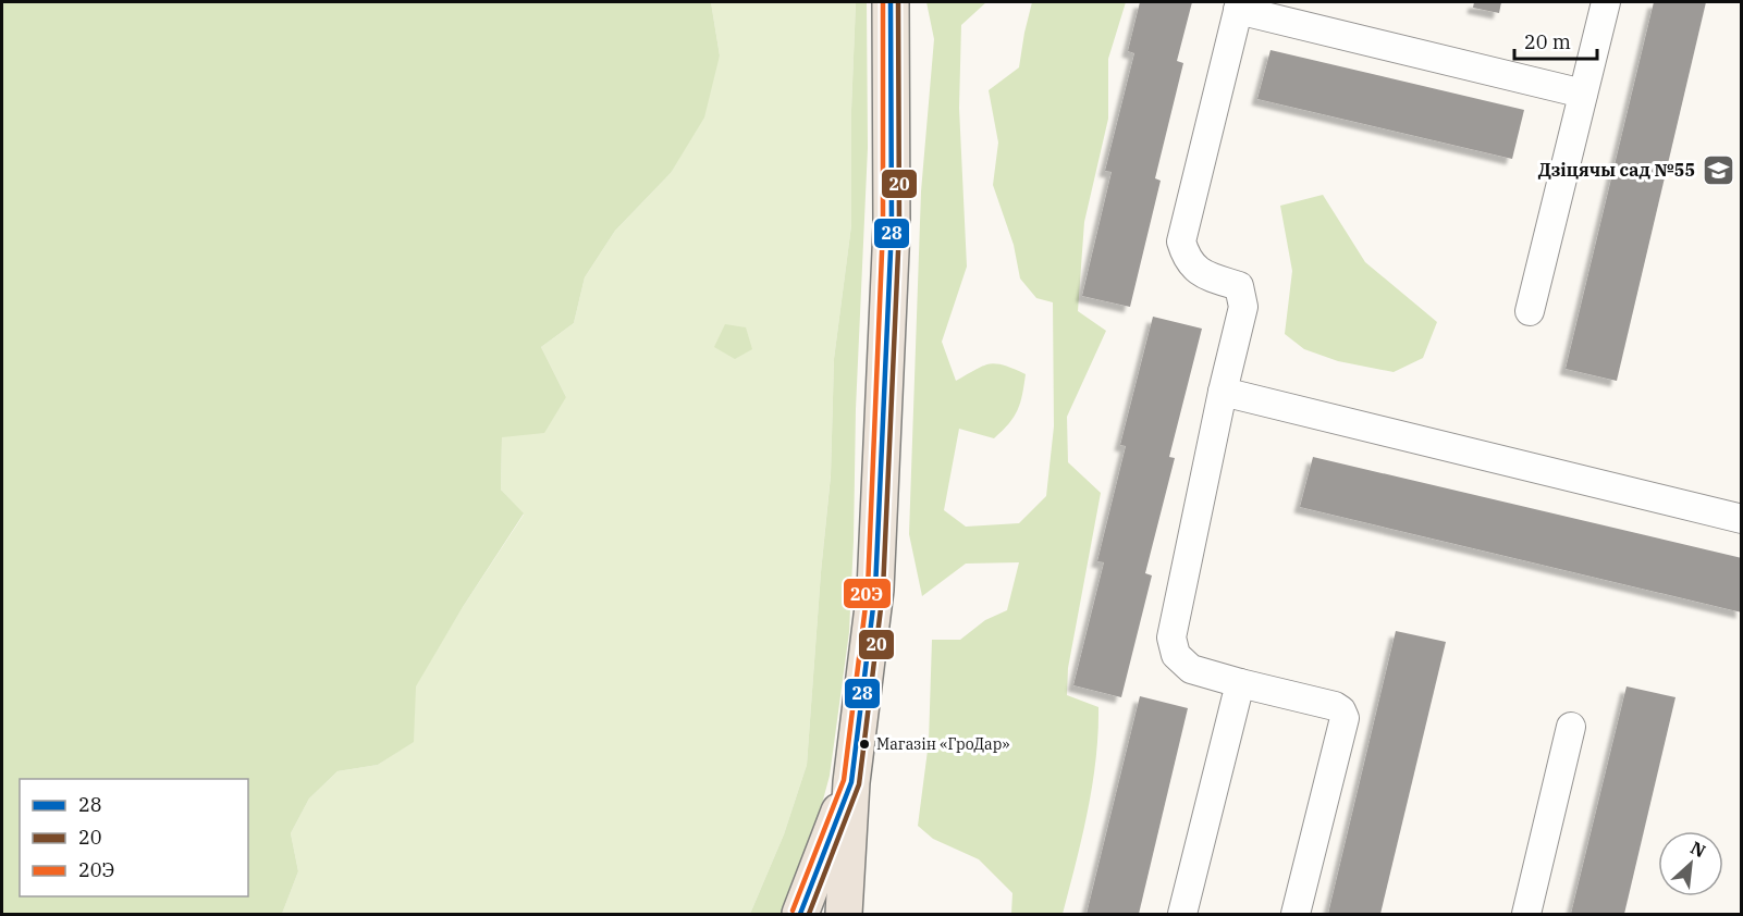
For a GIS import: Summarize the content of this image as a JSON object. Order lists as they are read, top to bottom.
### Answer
{
  "places": {
    "school or university": ["Дзіцячы сад №55"],
    "other": ["Магазін «ГроДар»"]
  },
  "lines": ["transit line 28", "transit line 20", "transit line 20Э"],
  "legend": ["28", "20", "20Э"],
  "scale_bar": "20 m",
  "north": "top right"
}
